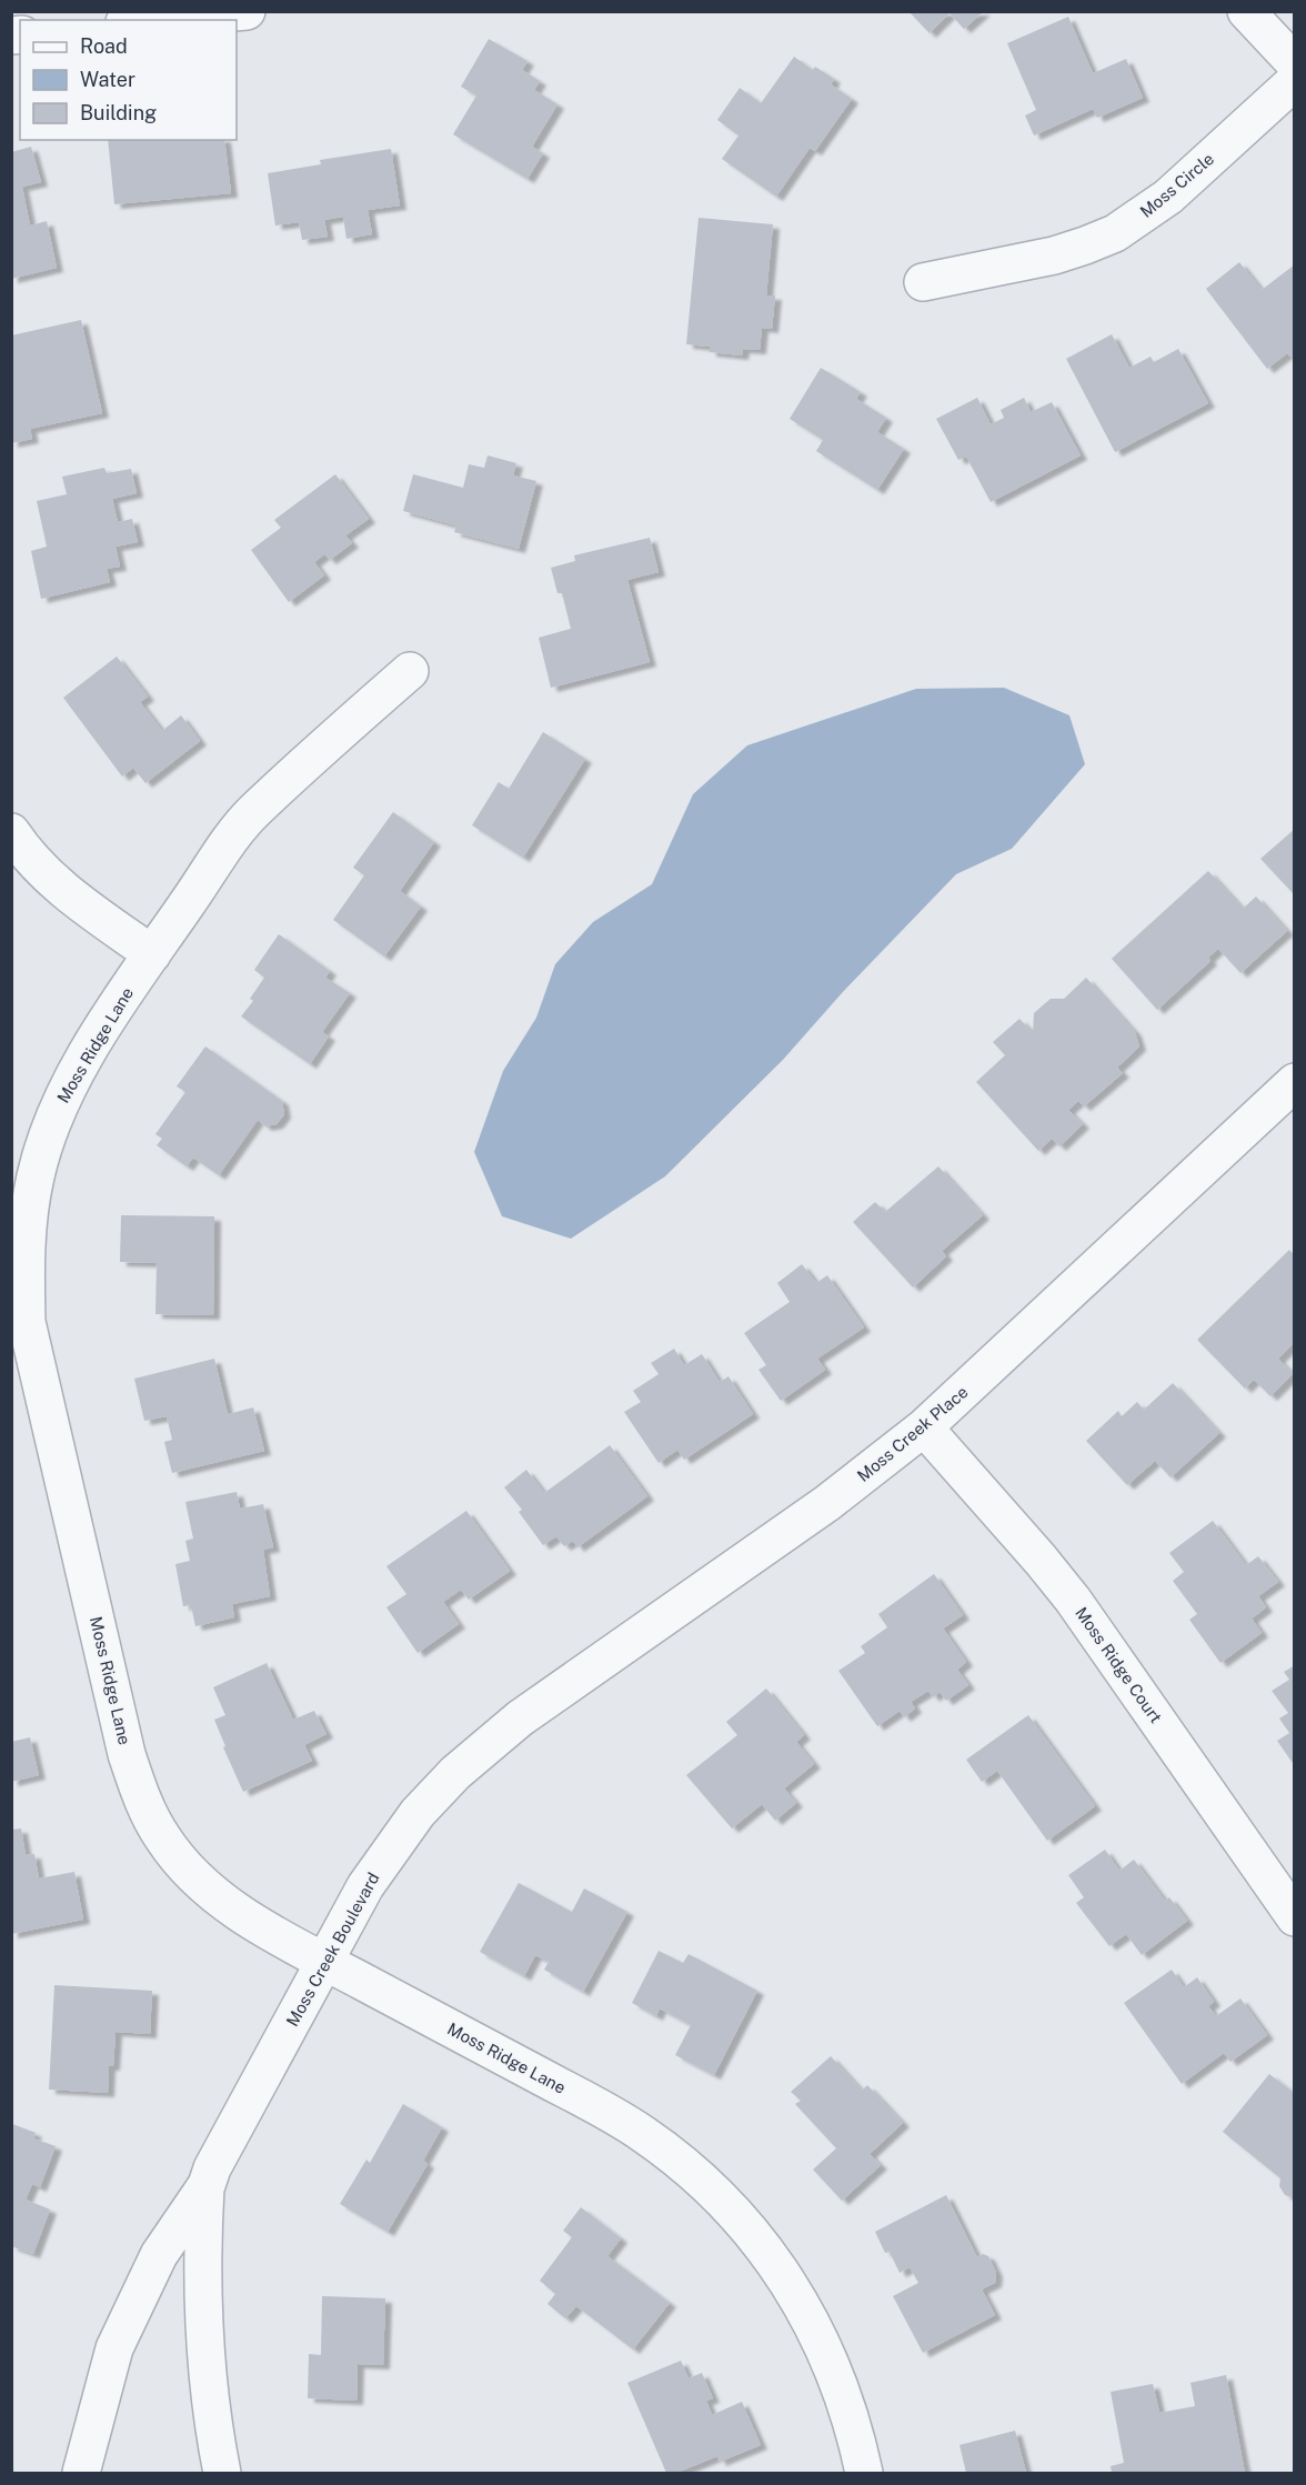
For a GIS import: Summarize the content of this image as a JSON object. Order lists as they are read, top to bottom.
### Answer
{
  "streets": {
    "street": [
      "Moss Circle",
      "Moss Ridge Lane",
      "Moss Creek Place",
      "Moss Ridge Court",
      "Moss Creek Boulevard"
    ]
  },
  "crossings": [
    ["Moss Ridge Lane", "Moss Creek Boulevard"],
    ["Moss Creek Place", "Moss Ridge Court"],
    ["Moss Creek Place", "Moss Creek Boulevard"]
  ],
  "legend": ["Road", "Water", "Building"]
}
